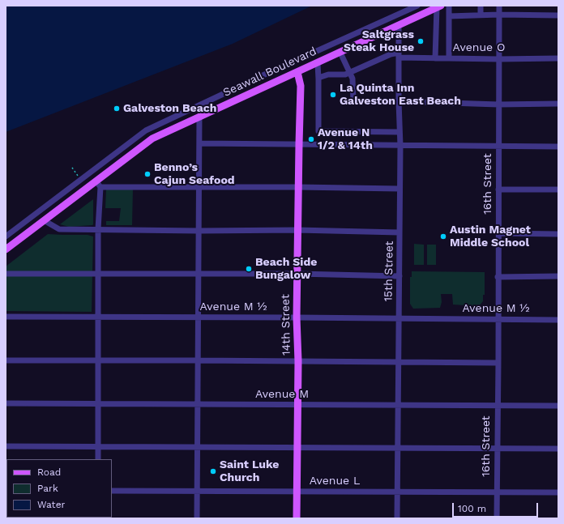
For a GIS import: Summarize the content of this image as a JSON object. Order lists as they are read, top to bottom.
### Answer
{
  "streets": {
    "main road": ["Seawall Boulevard", "14th Street"],
    "street": [
      "Avenue O",
      "16th Street",
      "15th Street",
      "Avenue M ½",
      "Avenue M",
      "Avenue L"
    ]
  },
  "crossings": [
    ["Avenue O", "16th Street"],
    ["Avenue O", "15th Street"],
    ["Seawall Boulevard", "15th Street"],
    ["Seawall Boulevard", "14th Street"],
    ["16th Street", "Avenue M ½"],
    ["16th Street", "Avenue M"],
    ["16th Street", "Avenue L"],
    ["15th Street", "Avenue M ½"],
    ["15th Street", "Avenue M"],
    ["15th Street", "Avenue L"],
    ["Avenue M ½", "14th Street"],
    ["14th Street", "Avenue M"],
    ["14th Street", "Avenue L"]
  ],
  "places": [
    "Saltgrass Steak House",
    "La Quinta Inn Galveston East Beach",
    "Galveston Beach",
    "Avenue N 1/2 & 14th",
    "Benno’s Cajun Seafood",
    "Austin Magnet Middle School",
    "Beach Side Bungalow",
    "Saint Luke Church"
  ],
  "legend": ["Road", "Park", "Water"],
  "scale_bar": "100 m"
}
